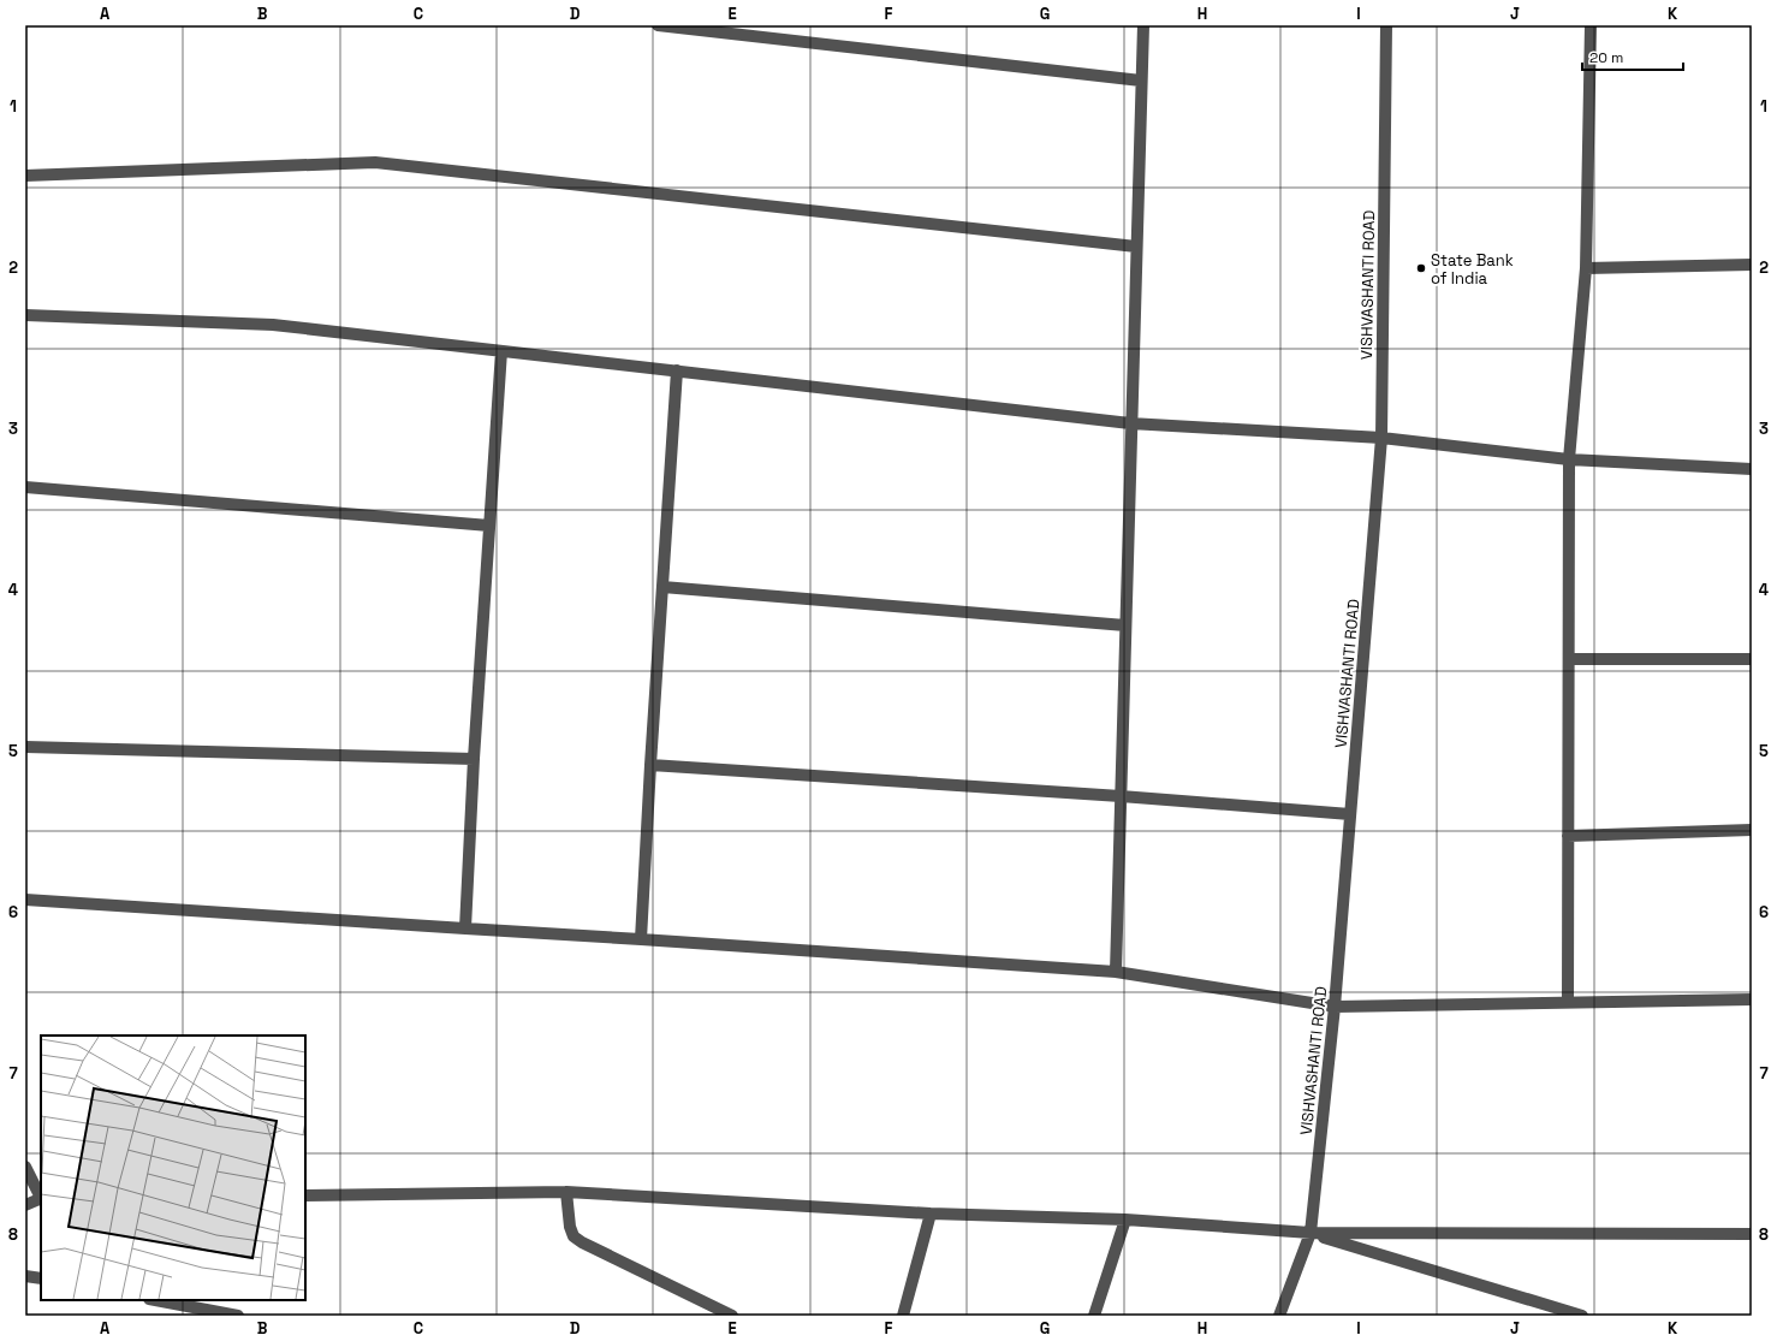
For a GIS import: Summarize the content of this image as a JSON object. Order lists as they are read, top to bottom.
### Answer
{
  "streets": {
    "street": ["VISHVASHANTI ROAD"]
  },
  "places": ["State Bank of India"],
  "scale_bar": "20 m",
  "grid": {
    "columns": [
      "A",
      "B",
      "C",
      "D",
      "E",
      "F",
      "G",
      "H",
      "I",
      "J",
      "K"
    ],
    "rows": [
      "1",
      "2",
      "3",
      "4",
      "5",
      "6",
      "7",
      "8"
    ]
  }
}
